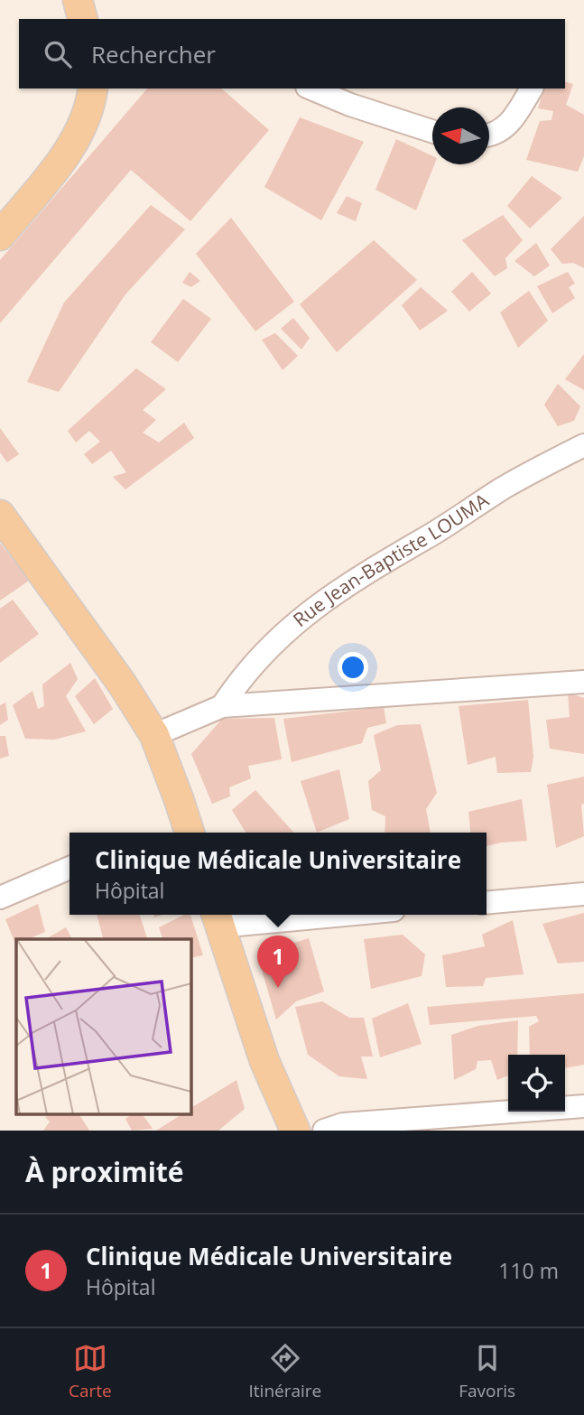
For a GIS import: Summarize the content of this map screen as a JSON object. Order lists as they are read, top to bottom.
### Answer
{
  "streets": {
    "street": ["Rue Jean-Baptiste LOUMA"]
  },
  "north": "left",
  "page": {
    "search": "Rechercher",
    "popup": ["Clinique Médicale Universitaire", "Hôpital"],
    "pins": "1",
    "heading": "À proximité",
    "list": [
      {
        "mark": "1",
        "name": "Clinique Médicale Universitaire",
        "note": "Hôpital",
        "value": "110 m"
      }
    ],
    "nav": ["Carte", "Itinéraire", "Favoris"]
  }
}
